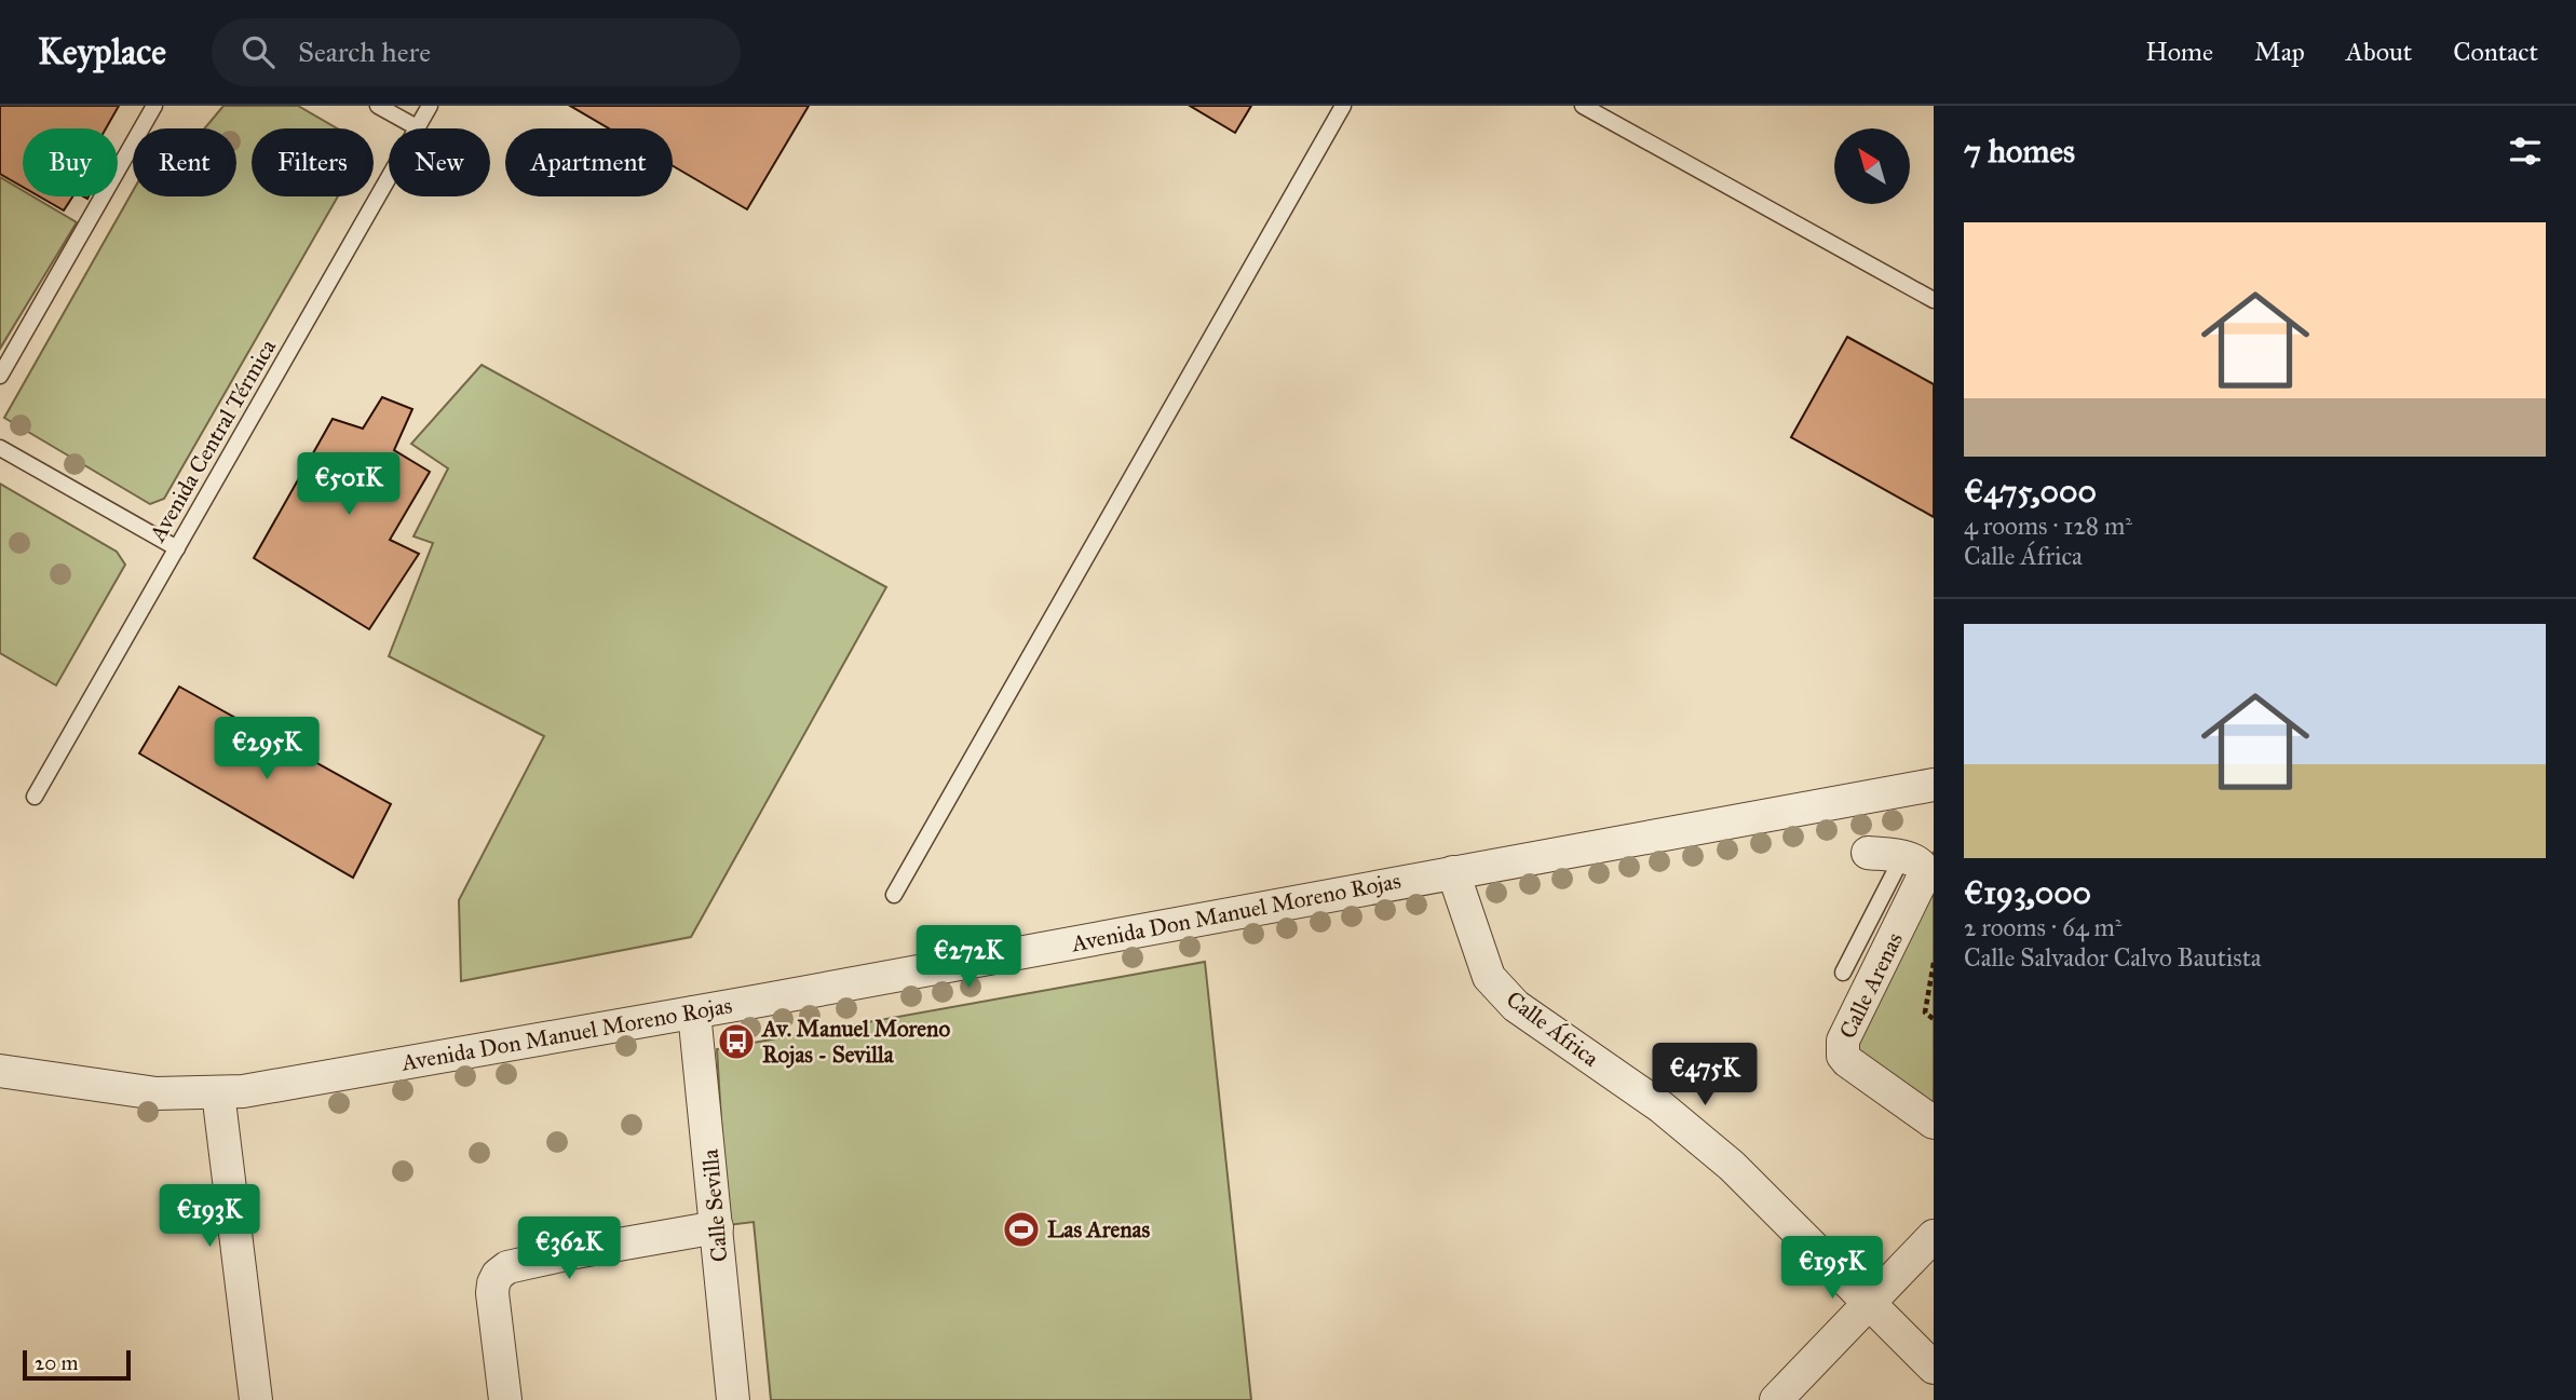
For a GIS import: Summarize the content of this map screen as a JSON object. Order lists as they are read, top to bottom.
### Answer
{
  "streets": {
    "street": [
      "Avenida Don Manuel Moreno Rojas",
      "Calle Arenas",
      "Calle África",
      "Calle Sevilla"
    ],
    "lane": ["Avenida Central Térmica"]
  },
  "crossings": [
    ["Avenida Don Manuel Moreno Rojas", "Calle África"],
    ["Avenida Don Manuel Moreno Rojas", "Calle Sevilla"]
  ],
  "places": {
    "bus stop": ["Av. Manuel Moreno Rojas - Sevilla"],
    "sports": ["Las Arenas"]
  },
  "scale_bar": "20 m",
  "north": "top left",
  "page": {
    "header": "Keyplace",
    "search": "Search here",
    "nav": [
      "Home",
      "Map",
      "About",
      "Contact"
    ],
    "heading": "7 homes",
    "chip": [
      "Buy",
      "Rent",
      "Filters",
      "New",
      "Apartment"
    ],
    "list": [
      {
        "name": "€475,000",
        "note": "4 rooms · 128 m² · Calle África"
      },
      {
        "name": "€193,000",
        "note": "2 rooms · 64 m² · Calle Salvador Calvo Bautista"
      }
    ],
    "price": [
      "€501K",
      "€295K",
      "€272K",
      "€475K",
      "€193K",
      "€362K",
      "€195K"
    ],
    "scale": "20 m"
  }
}
